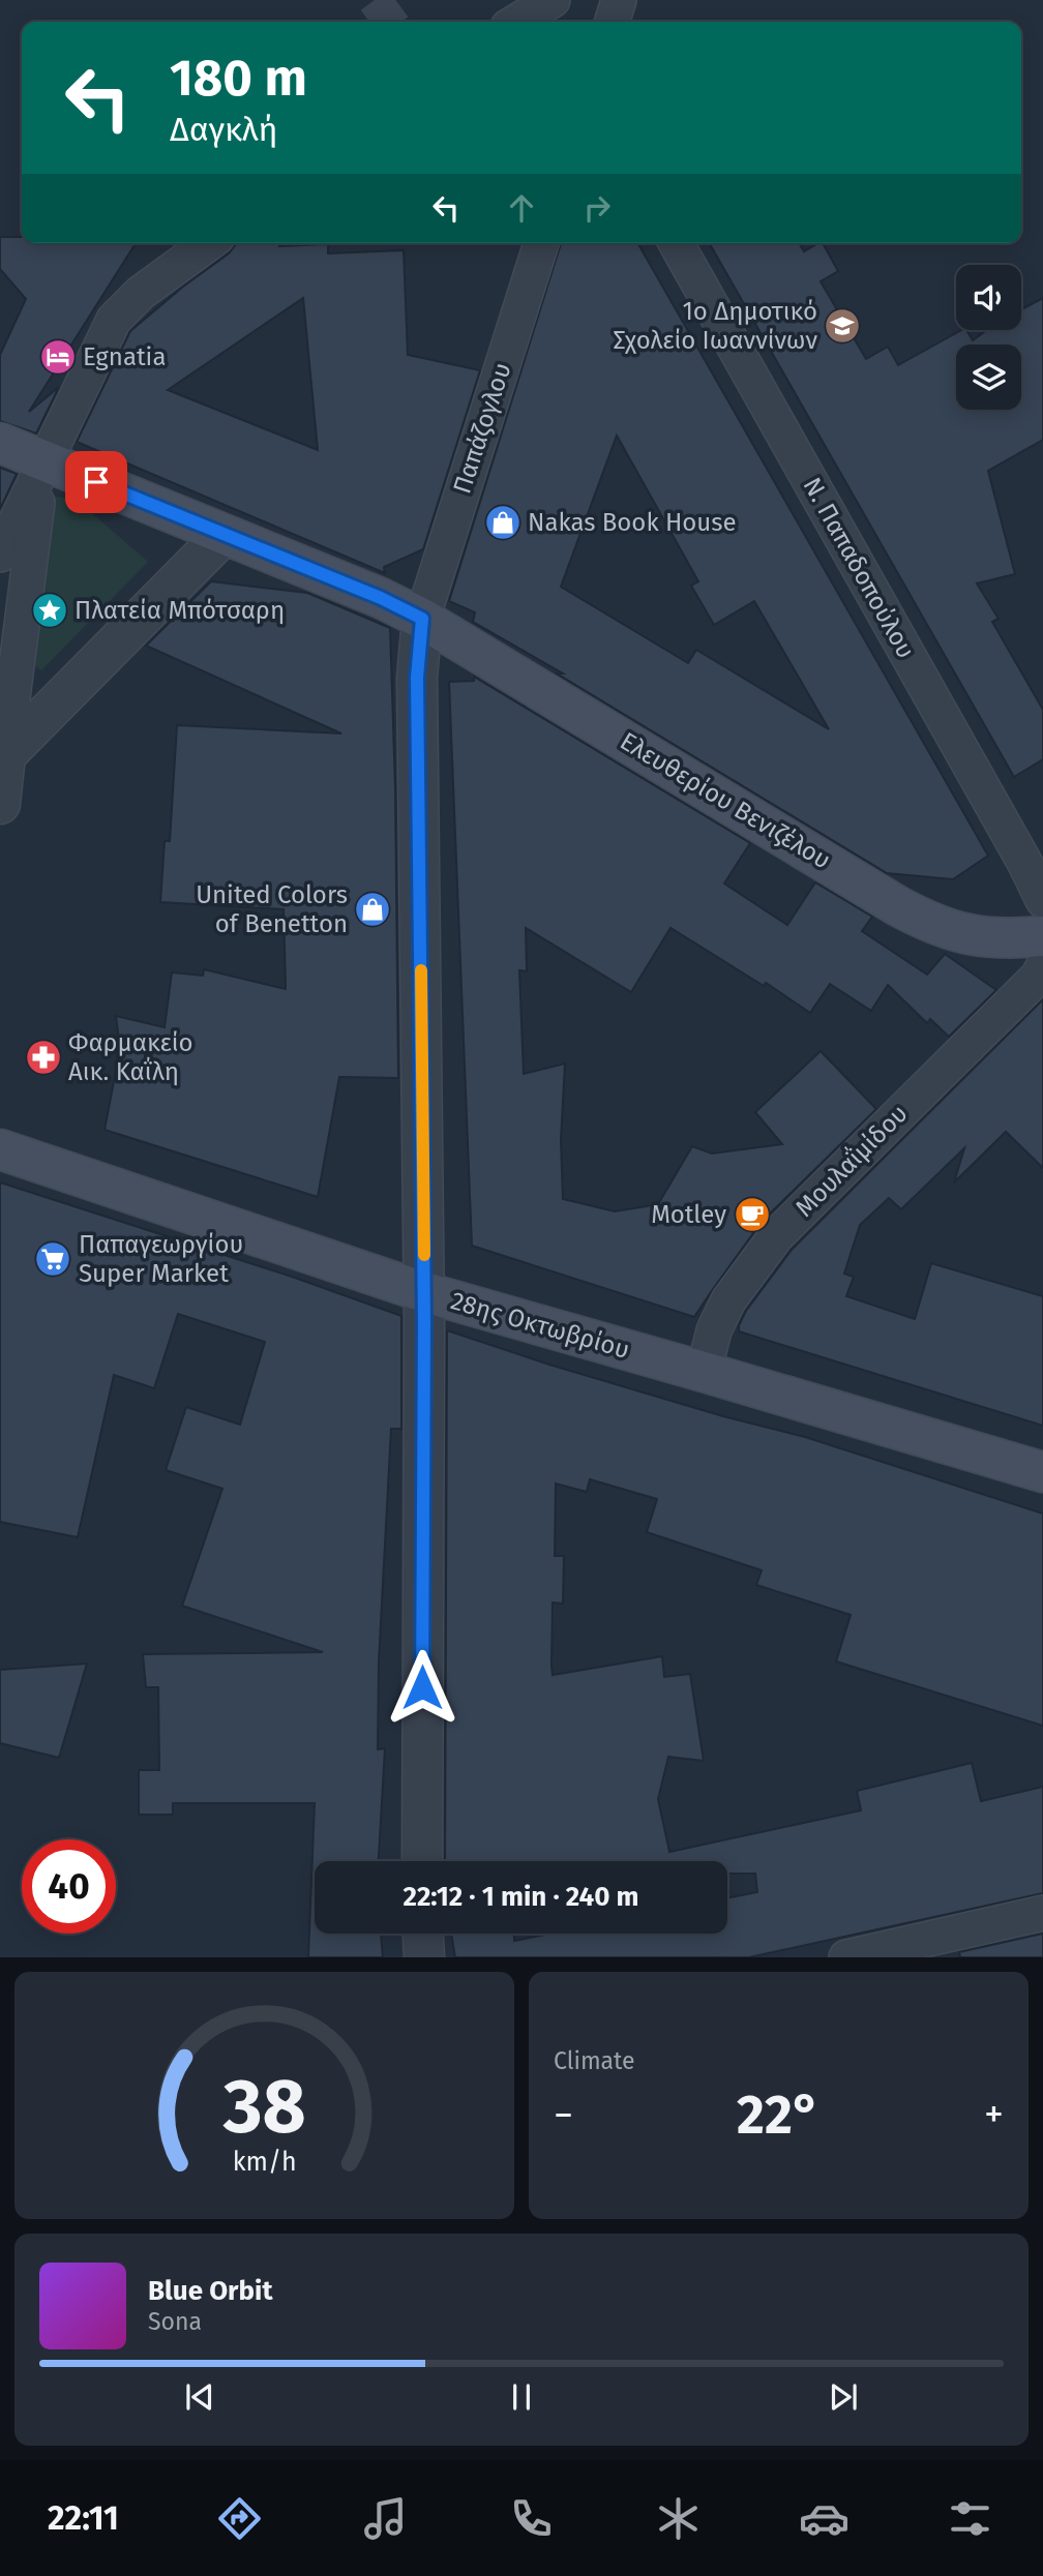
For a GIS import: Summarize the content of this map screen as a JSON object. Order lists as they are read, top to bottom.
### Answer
{
  "streets": {
    "main road": ["Ελευθερίου Βενιζέλου", "28ης Οκτωβρίου"],
    "street": ["Παπάζογλου", "Ν. Παπαδοπούλου", "Μουλαΐμίδου"]
  },
  "crossings": [
    ["Παπάζογλου", "Ελευθερίου Βενιζέλου"],
    ["Μουλαΐμίδου", "28ης Οκτωβρίου"]
  ],
  "places": {
    "school or university": ["1ο Δημοτικό Σχολείο Ιωαννίνων"],
    "hotel": ["Egnatia"],
    "shop": ["Nakas Book House", "United Colors of Benetton"],
    "place": ["Πλατεία Μπότσαρη"],
    "pharmacy": ["Φαρμακείο Αικ. Καΐλη"],
    "cafe": ["Motley"],
    "supermarket": ["Παπαγεωργίου Super Market"]
  },
  "page": {
    "turn": ["180 m", "Δαγκλή"],
    "limit": "40",
    "trip": "22:12 · 1 min · 240 m",
    "tile": "Climate",
    "heat": ["−", "22°", "+"],
    "song": ["Blue Orbit", "Sona"],
    "tabs": "22:11",
    "gauge": ["38", "km/h"]
  }
}
